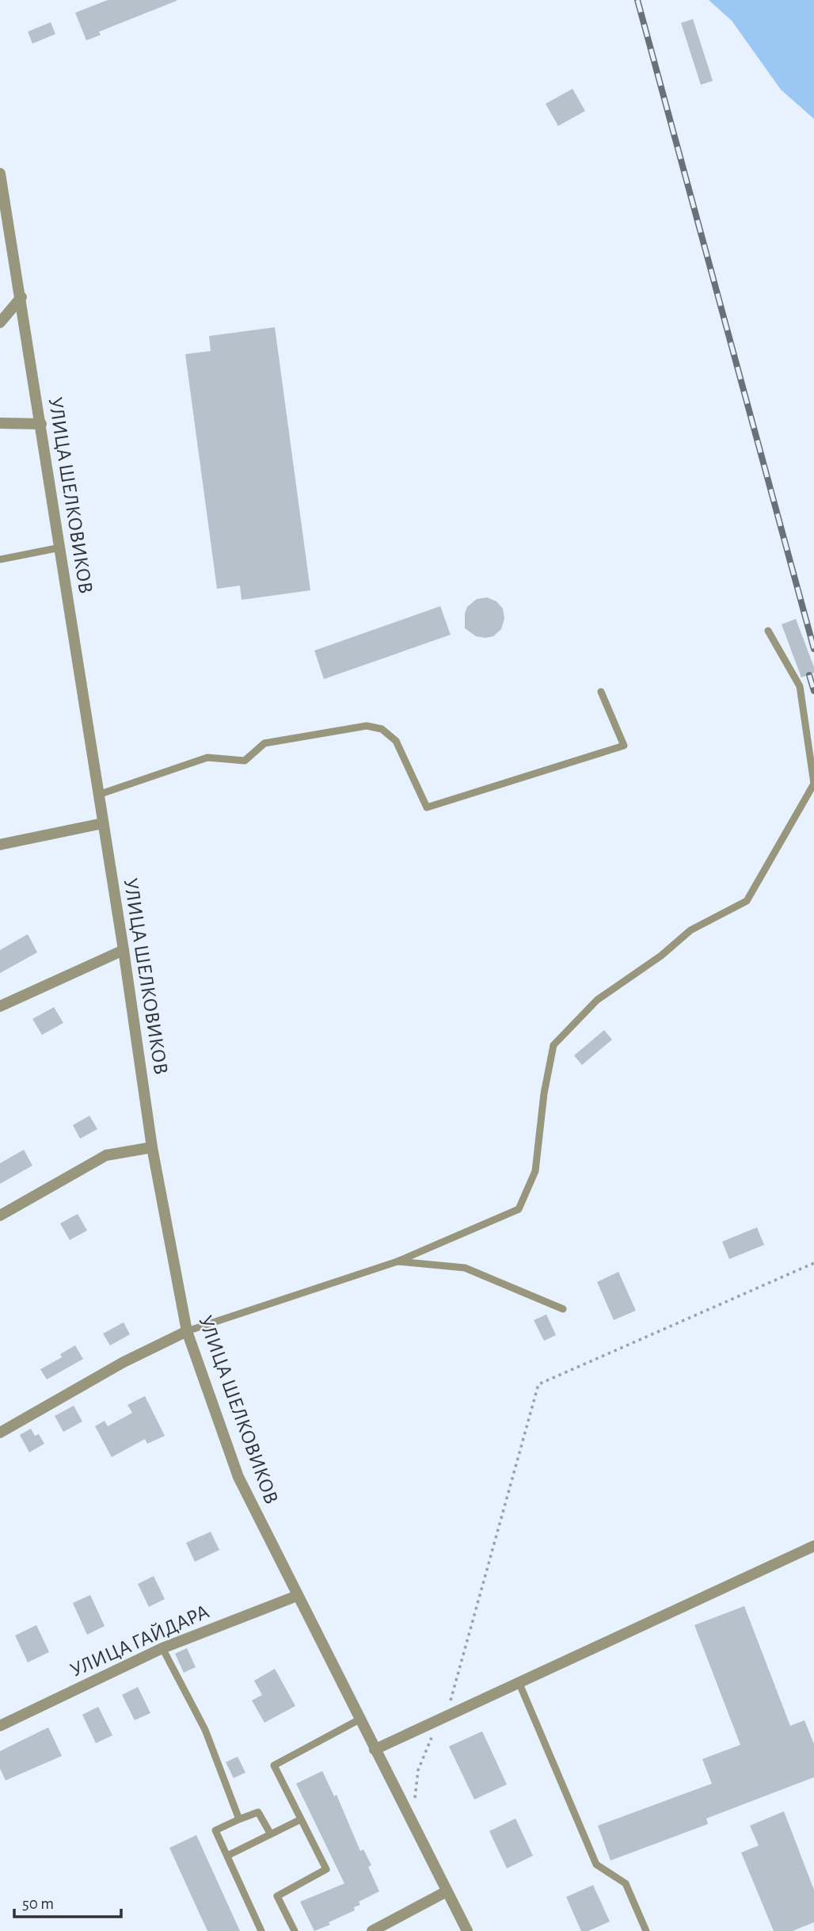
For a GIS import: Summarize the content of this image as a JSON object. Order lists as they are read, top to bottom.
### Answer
{
  "streets": {
    "street": ["УЛИЦА ШЕЛКОВИКОВ", "УЛИЦА ГАЙДАРА"]
  },
  "crossings": [
    ["УЛИЦА ШЕЛКОВИКОВ", "УЛИЦА ГАЙДАРА"]
  ],
  "scale_bar": "50 m"
}
